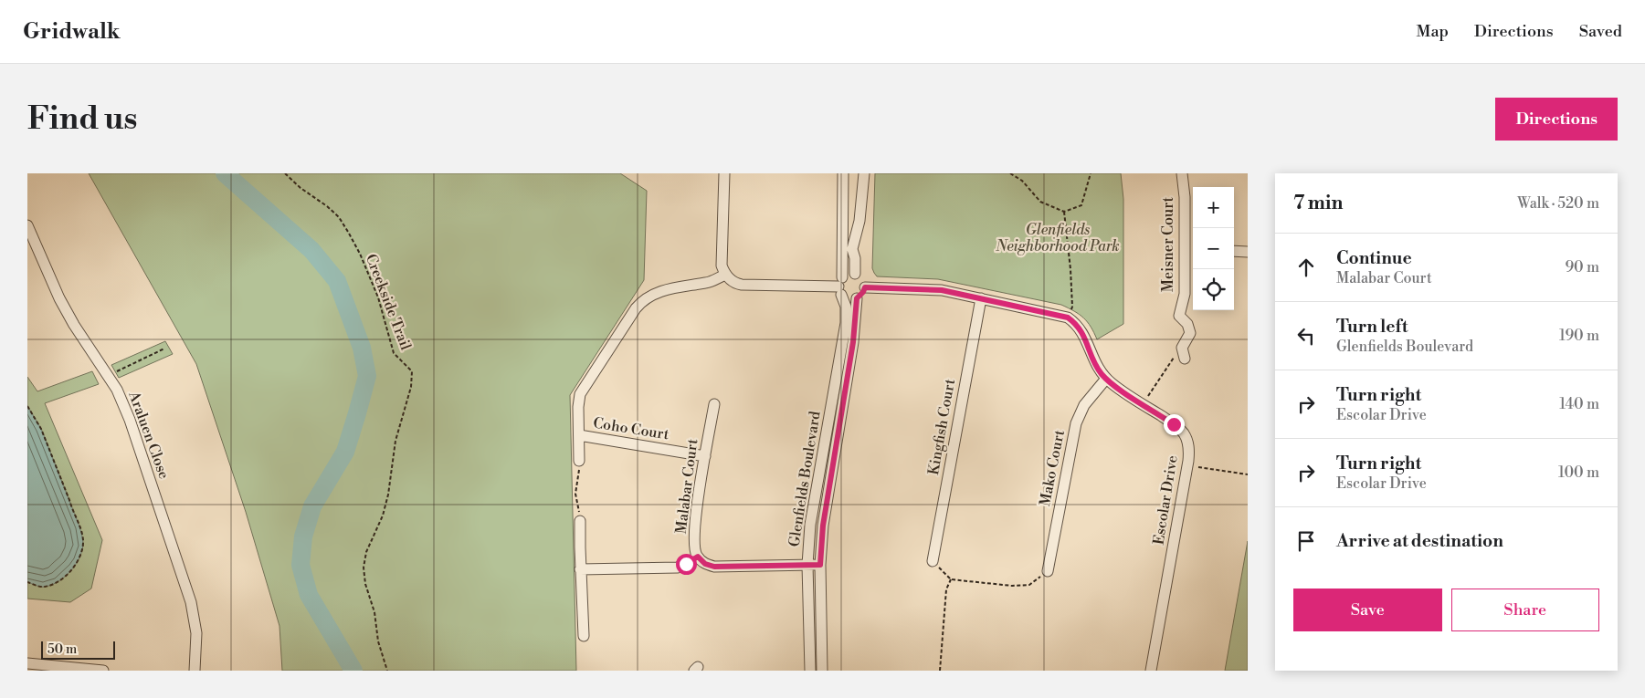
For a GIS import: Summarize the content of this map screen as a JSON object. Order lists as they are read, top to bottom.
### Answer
{
  "streets": {
    "street": [
      "Meisner Court",
      "Kingfish Court",
      "Coho Court",
      "Araluen Close",
      "Mako Court",
      "Glenfields Boulevard",
      "Malabar Court",
      "Escolar Drive"
    ],
    "path": ["Creekside Trail"]
  },
  "crossings": [
    ["Coho Court", "Malabar Court"],
    ["Mako Court", "Escolar Drive"]
  ],
  "parks": ["Glenfields Neighborhood Park"],
  "scale_bar": "50 m",
  "page": {
    "header": "Gridwalk",
    "nav": ["Map", "Directions", "Saved"],
    "buttons": [
      "Directions",
      ["Save", "Share"]
    ],
    "title": "Find us",
    "heading": ["7 min", "Walk · 520 m"],
    "map_buttons": ["+", "−"],
    "list": [
      ["Continue", "Malabar Court", "90 m"],
      ["Turn left", "Glenfields Boulevard", "190 m"],
      ["Turn right", "Escolar Drive", "140 m"],
      ["Turn right", "Escolar Drive", "100 m"],
      "Arrive at destination"
    ],
    "scale": "50 m"
  }
}
